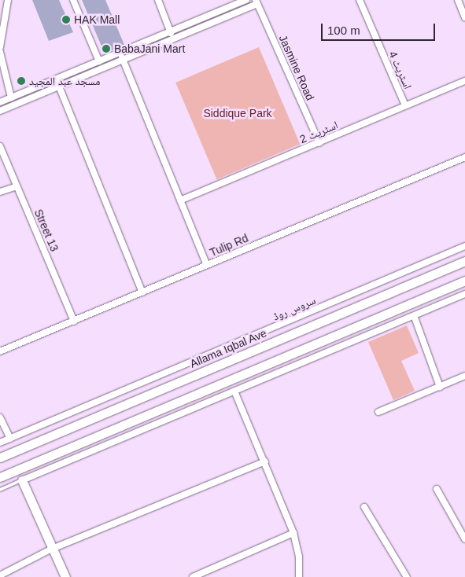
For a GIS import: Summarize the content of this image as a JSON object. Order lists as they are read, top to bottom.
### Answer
{
  "streets": {
    "main road": ["Allama Iqbal Ave"],
    "street": [
      "Jasmine Road",
      "اسٹریٹ 4",
      "اسٹریٹ 2",
      "Street 13",
      "Tulip Rd",
      "سروس روڈ"
    ]
  },
  "crossings": [
    ["Jasmine Road", "اسٹریٹ 2"],
    ["اسٹریٹ 4", "اسٹریٹ 2"],
    ["Street 13", "Tulip Rd"]
  ],
  "parks": ["Siddique Park"],
  "places": ["HAK Mall", "BabaJani Mart", "مسجد عبد المجید"],
  "scale_bar": "100 m"
}
